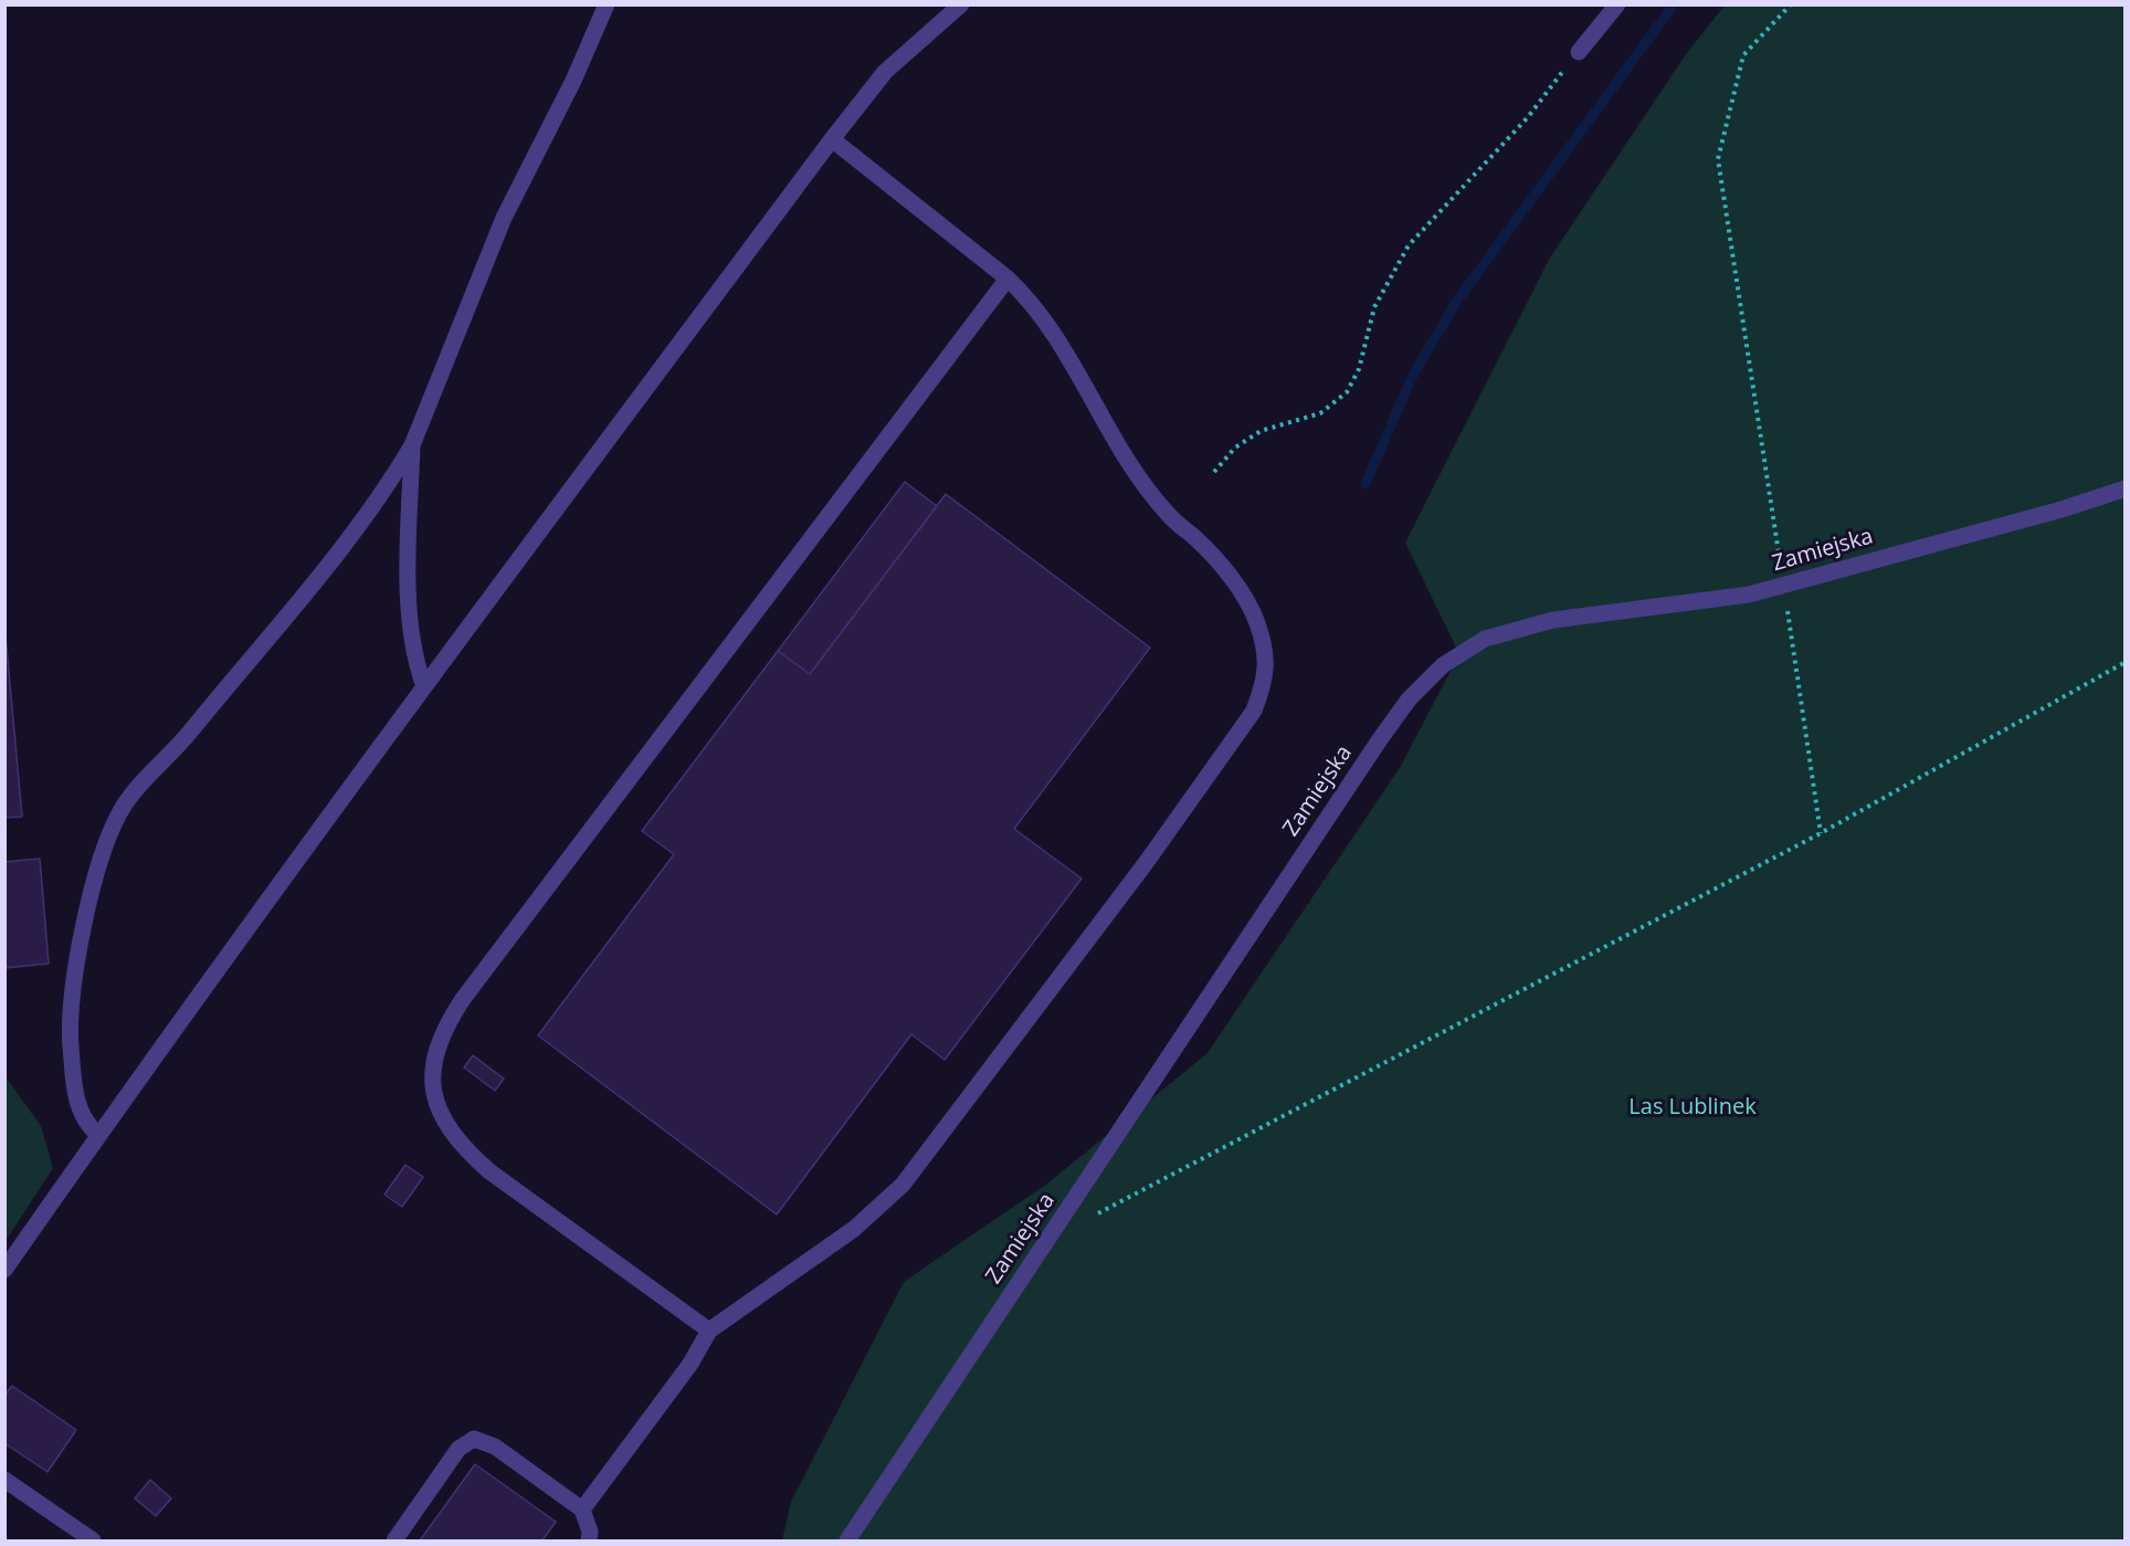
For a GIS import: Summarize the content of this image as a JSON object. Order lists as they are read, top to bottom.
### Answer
{
  "streets": {
    "street": ["Zamiejska"]
  },
  "parks": ["Las Lublinek"]
}
